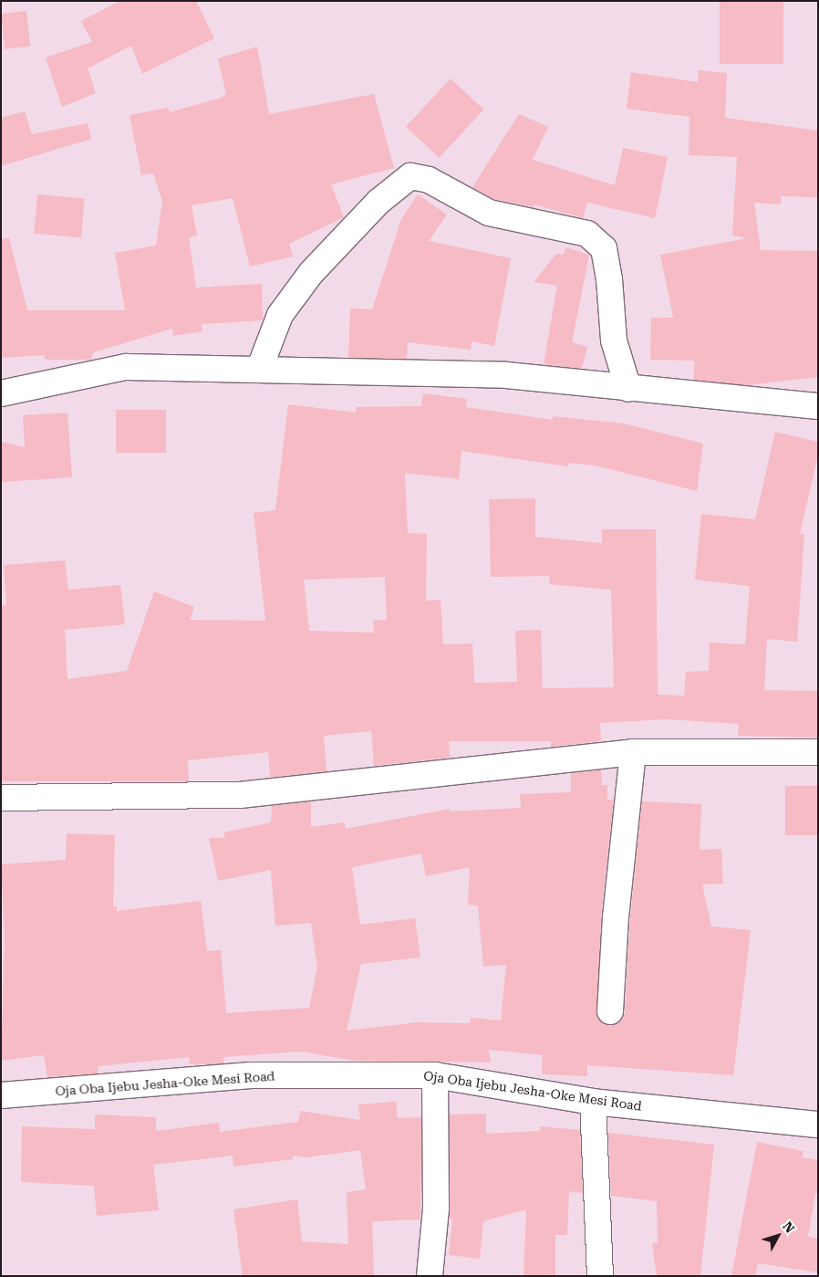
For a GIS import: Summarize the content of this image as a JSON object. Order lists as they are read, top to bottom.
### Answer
{
  "streets": {
    "street": ["Oja Oba Ijebu Jesha-Oke Mesi Road"]
  },
  "north": "top right"
}
